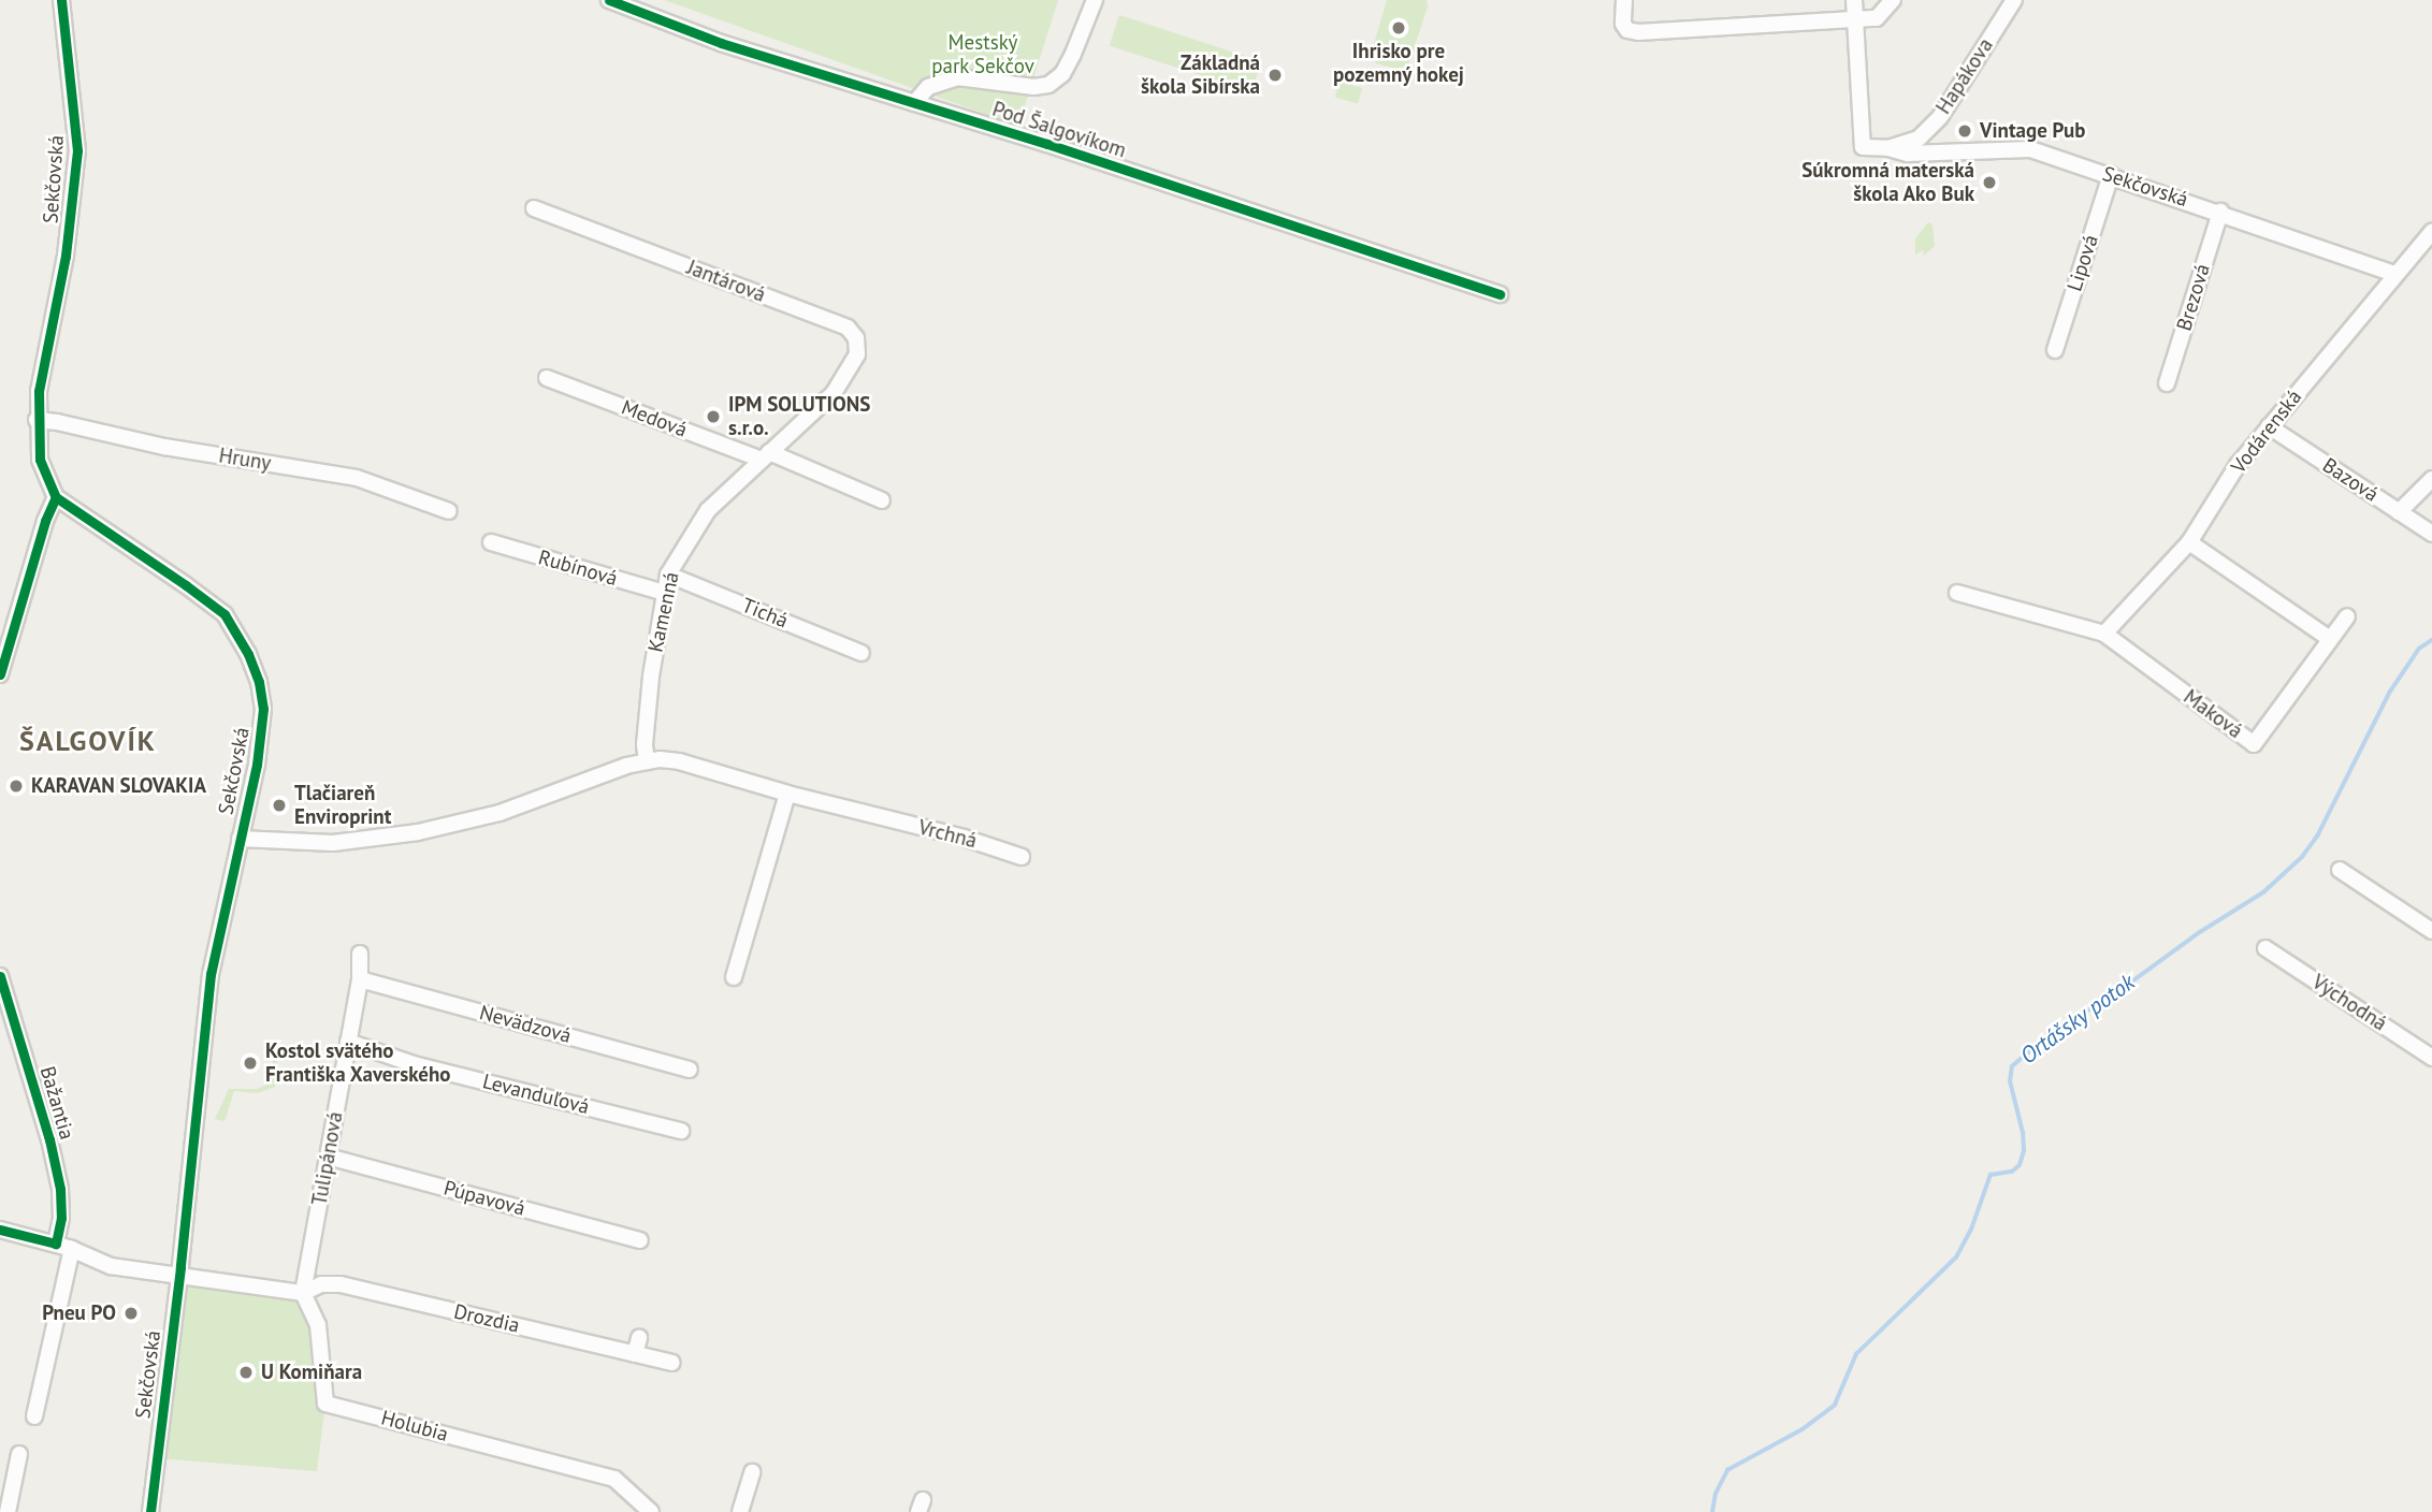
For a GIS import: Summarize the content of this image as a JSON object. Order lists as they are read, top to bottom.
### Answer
{
  "streets": {
    "street": [
      "Hapákova",
      "Pod Šalgovíkom",
      "Sekčovská",
      "Lipová",
      "Jantárová",
      "Brezová",
      "Medová",
      "Vodárenská",
      "Hruny",
      "Bazová",
      "Rubínová",
      "Kamenná",
      "Tichá",
      "Maková",
      "Vrchná",
      "Východná",
      "Nevädzová",
      "Levanduľová",
      "Bažantia",
      "Tulipánová",
      "Púpavová",
      "Drozdia",
      "Holubia"
    ]
  },
  "crossings": [
    ["Hapákova", "Sekčovská"],
    ["Sekčovská", "Lipová"],
    ["Sekčovská", "Brezová"],
    ["Sekčovská", "Vodárenská"],
    ["Sekčovská", "Hruny"],
    ["Jantárová", "Kamenná"],
    ["Medová", "Kamenná"],
    ["Vodárenská", "Bazová"],
    ["Vodárenská", "Maková"],
    ["Rubínová", "Kamenná"],
    ["Kamenná", "Tichá"],
    ["Nevädzová", "Tulipánová"],
    ["Levanduľová", "Tulipánová"],
    ["Tulipánová", "Púpavová"],
    ["Tulipánová", "Drozdia"],
    ["Tulipánová", "Holubia"],
    ["Drozdia", "Holubia"]
  ],
  "districts": ["ŠALGOVÍK"],
  "water": ["Ortášsky potok"],
  "parks": ["Mestský park Sekčov"],
  "places": [
    "Ihrisko pre pozemný hokej",
    "Základná škola Sibírska",
    "Vintage Pub",
    "Súkromná materská škola Ako Buk",
    "IPM SOLUTIONS s.r.o.",
    "KARAVAN SLOVAKIA",
    "Tlačiareň Enviroprint",
    "Kostol svätého Františka Xaverského",
    "Pneu PO",
    "U Komiňara"
  ]
}
